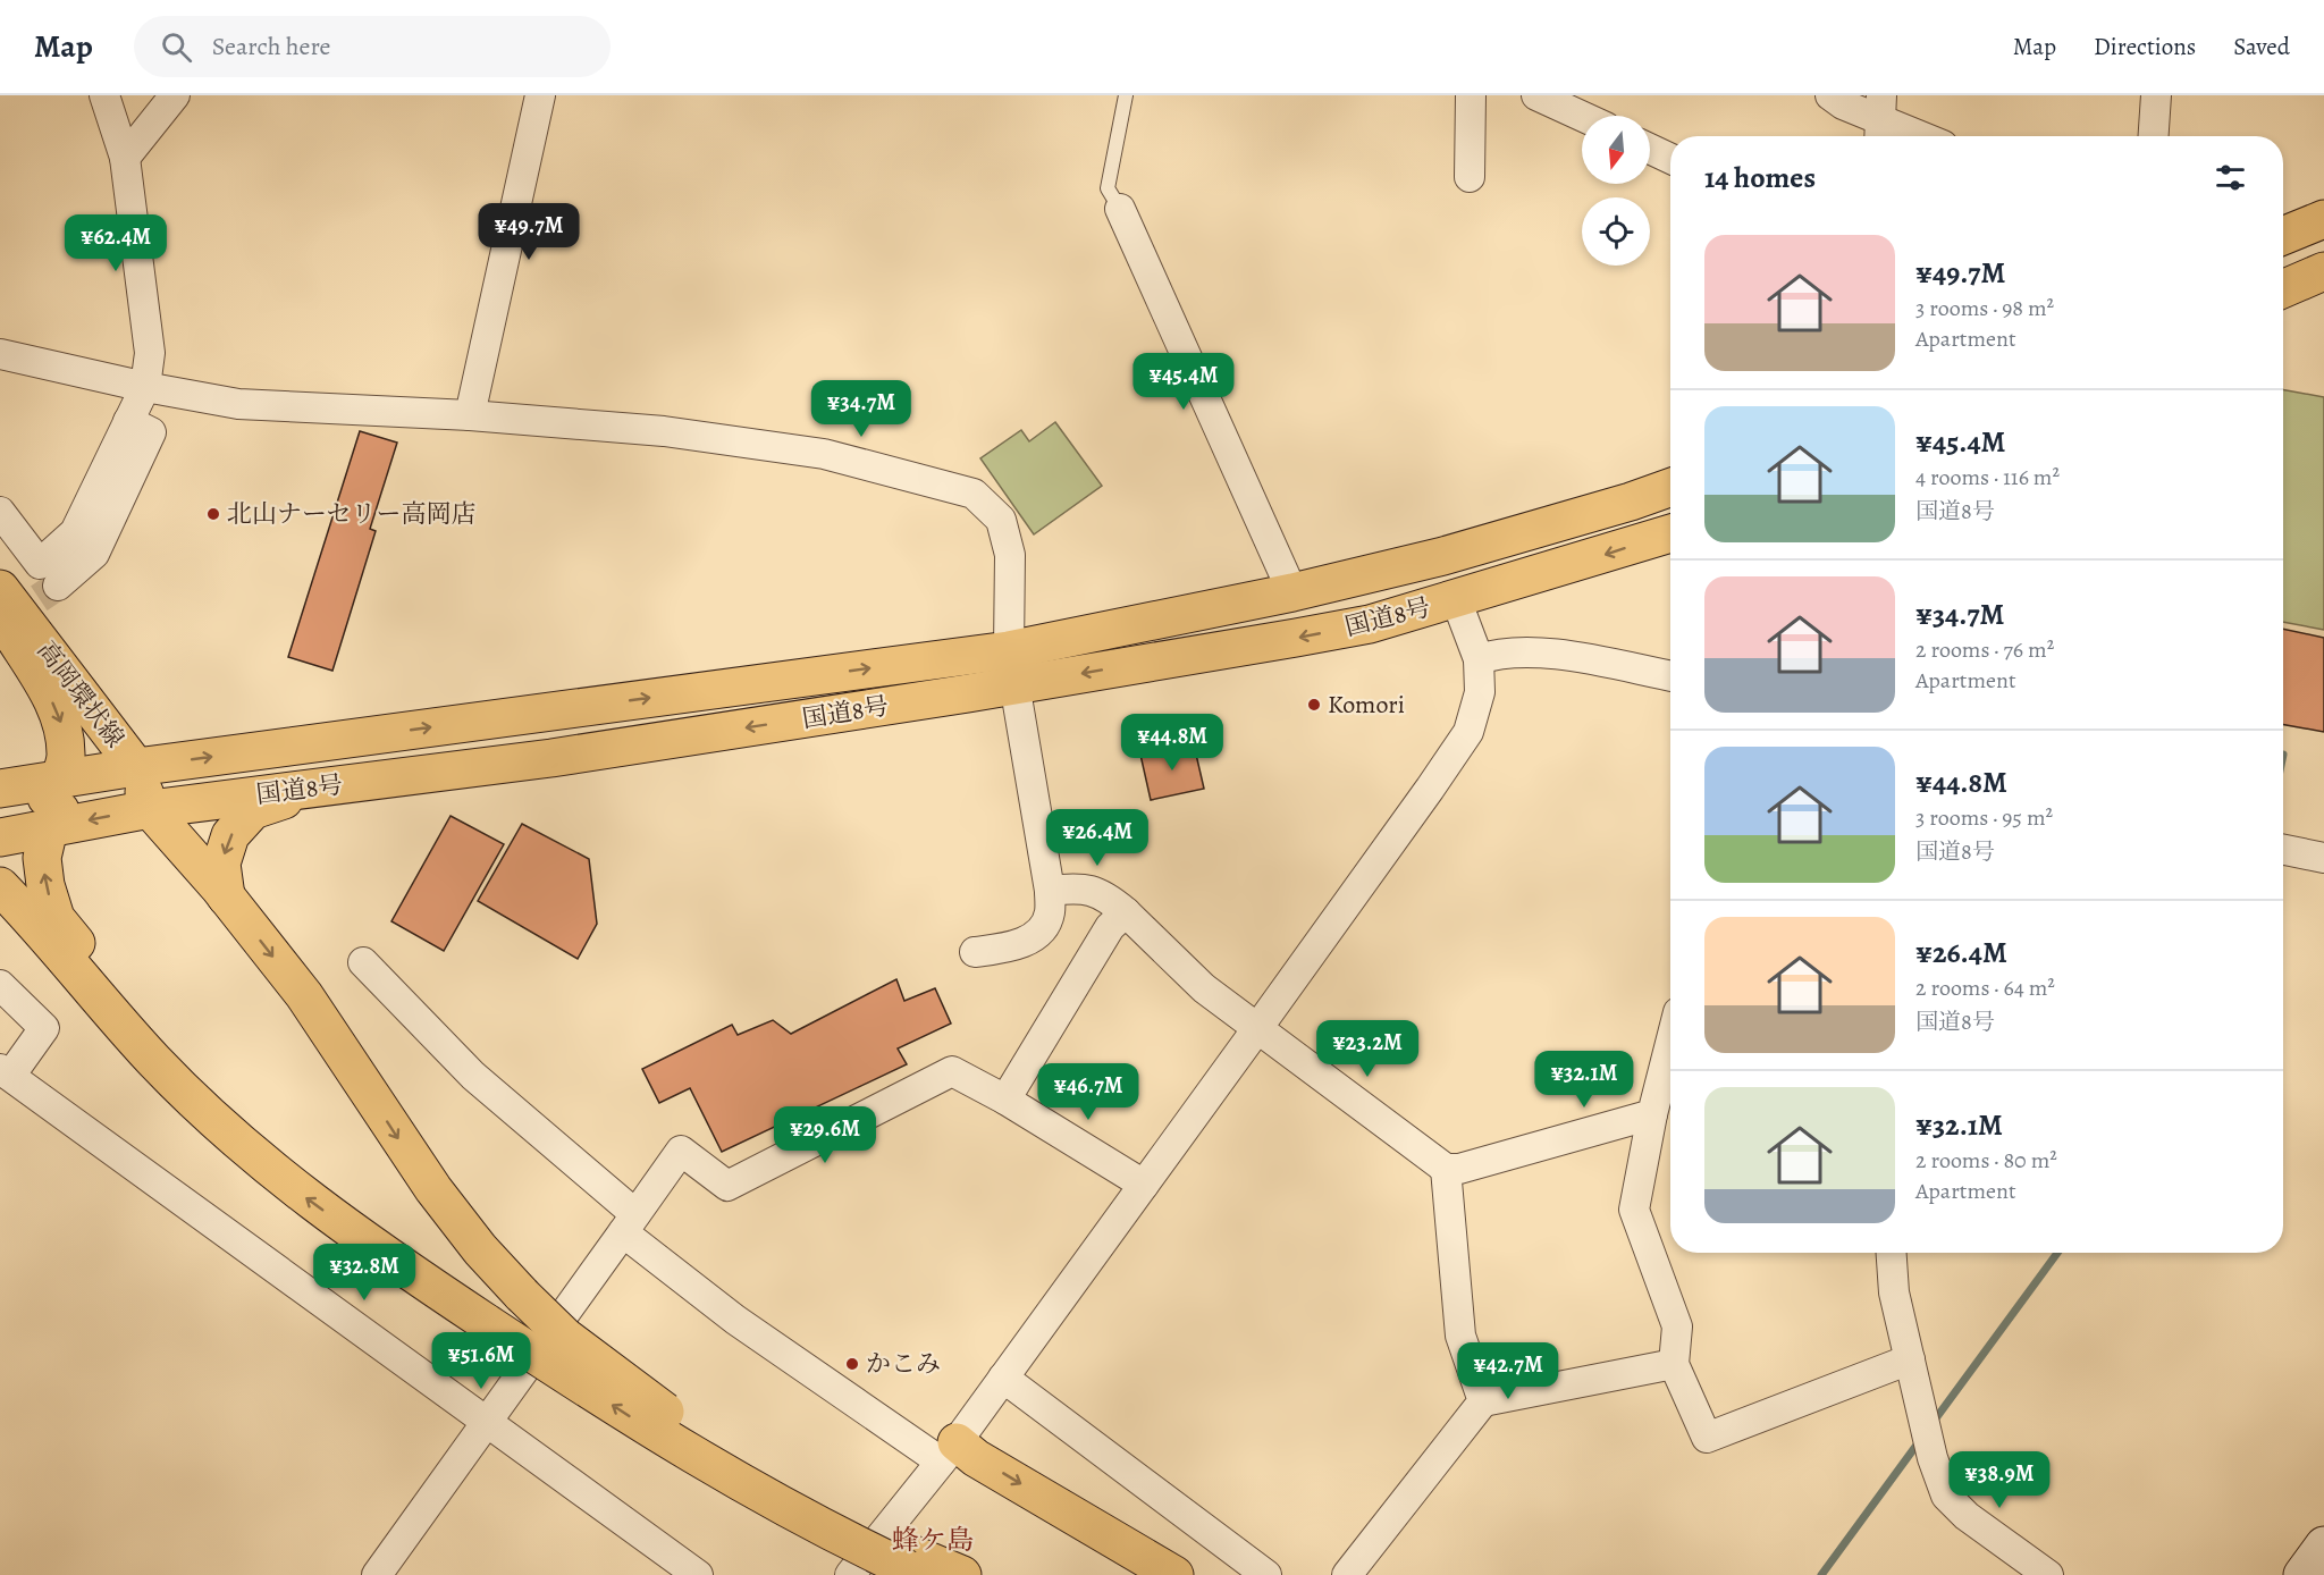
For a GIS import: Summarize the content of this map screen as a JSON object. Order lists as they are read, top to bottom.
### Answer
{
  "streets": {
    "main road": ["国道8号", "高岡環状線"]
  },
  "crossings": [
    ["国道8号", "高岡環状線"]
  ],
  "districts": ["蜂ケ島"],
  "places": ["北山ナーセリー高岡店", "Komori", "かこみ"],
  "north": "bottom",
  "page": {
    "header": "Map",
    "search": "Search here",
    "nav": ["Map", "Directions", "Saved"],
    "heading": "14 homes",
    "price": [
      "¥49.7M",
      "¥62.4M",
      "¥45.4M",
      "¥34.7M",
      "¥44.8M",
      "¥26.4M",
      "¥23.2M",
      "¥32.1M",
      "¥46.7M",
      "¥29.6M",
      "¥32.8M",
      "¥51.6M",
      "¥42.7M",
      "¥38.9M"
    ],
    "list": [
      {
        "name": "¥49.7M",
        "note": "3 rooms · 98 m² · Apartment"
      },
      {
        "name": "¥45.4M",
        "note": "4 rooms · 116 m² · 国道8号"
      },
      {
        "name": "¥34.7M",
        "note": "2 rooms · 76 m² · Apartment"
      },
      {
        "name": "¥44.8M",
        "note": "3 rooms · 95 m² · 国道8号"
      },
      {
        "name": "¥26.4M",
        "note": "2 rooms · 64 m² · 国道8号"
      },
      {
        "name": "¥32.1M",
        "note": "2 rooms · 80 m² · Apartment"
      }
    ]
  }
}
